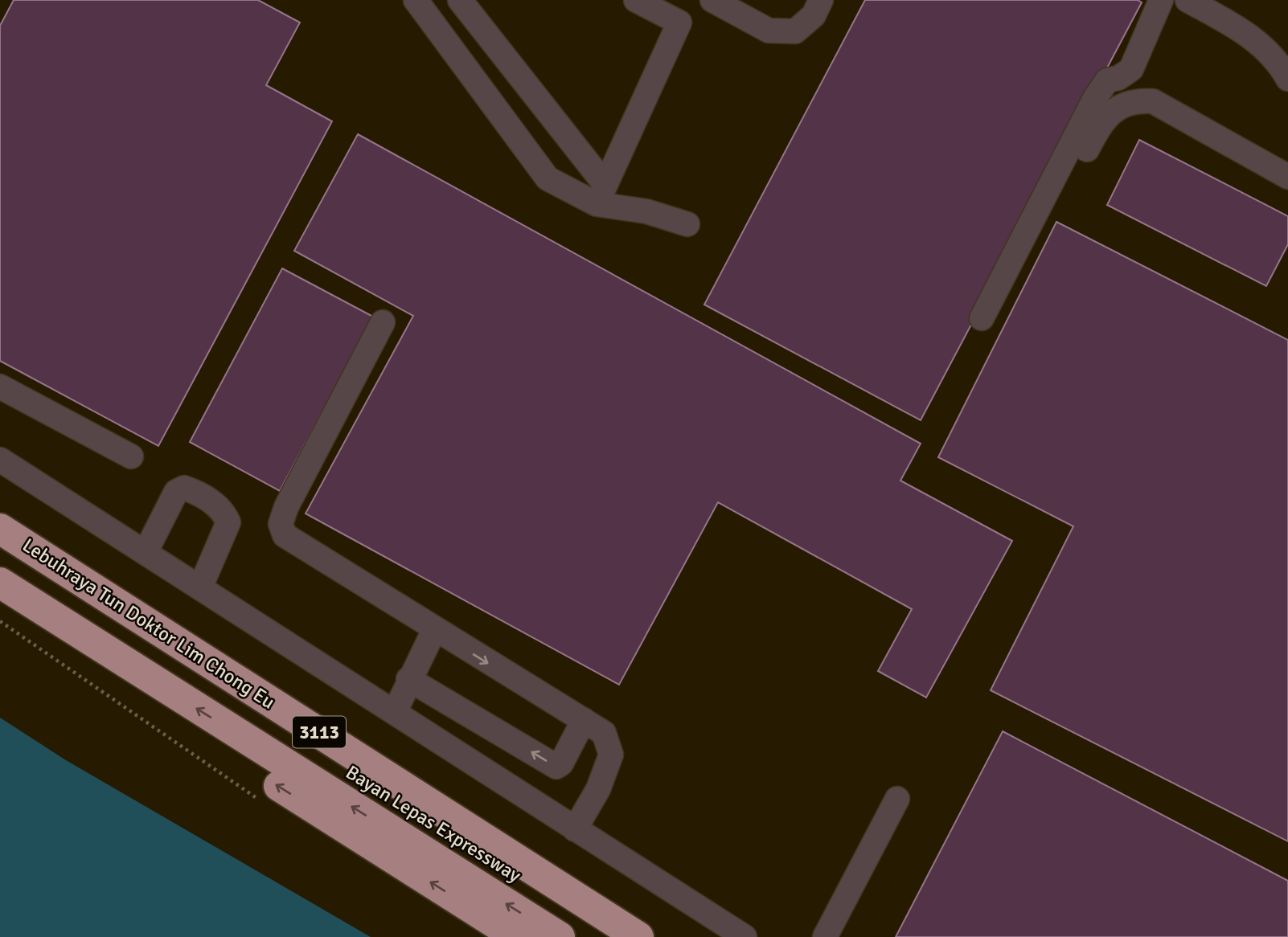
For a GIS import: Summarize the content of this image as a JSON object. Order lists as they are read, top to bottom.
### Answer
{
  "streets": {
    "highway": ["Lebuhraya Tun Doktor Lim Chong Eu", "3113", "Bayan Lepas Expressway"]
  }
}
